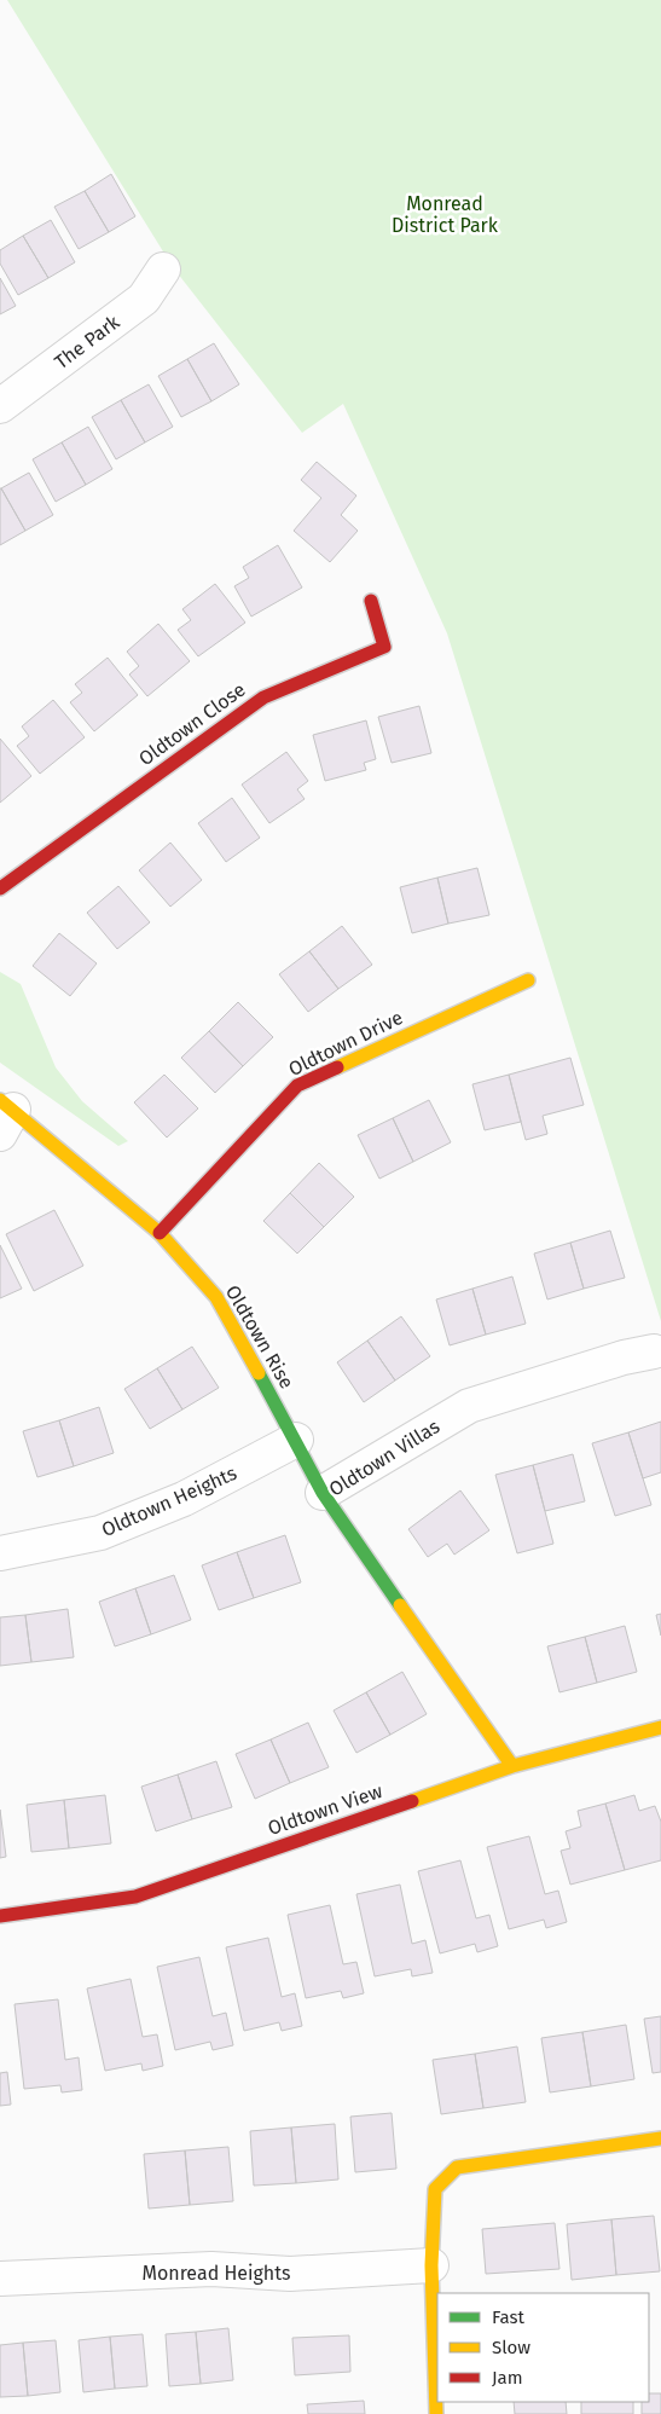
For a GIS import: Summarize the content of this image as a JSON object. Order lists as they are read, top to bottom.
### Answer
{
  "streets": {
    "street": [
      "The Park",
      "Oldtown Close",
      "Oldtown Drive",
      "Oldtown Rise",
      "Oldtown Villas",
      "Oldtown Heights",
      "Oldtown View",
      "Monread Heights"
    ]
  },
  "crossings": [
    ["Oldtown Drive", "Oldtown Rise"],
    ["Oldtown Rise", "Oldtown Villas"],
    ["Oldtown Rise", "Oldtown Heights"],
    ["Oldtown Villas", "Oldtown View"]
  ],
  "parks": ["Monread District Park"],
  "legend": ["Fast", "Slow", "Jam"]
}
